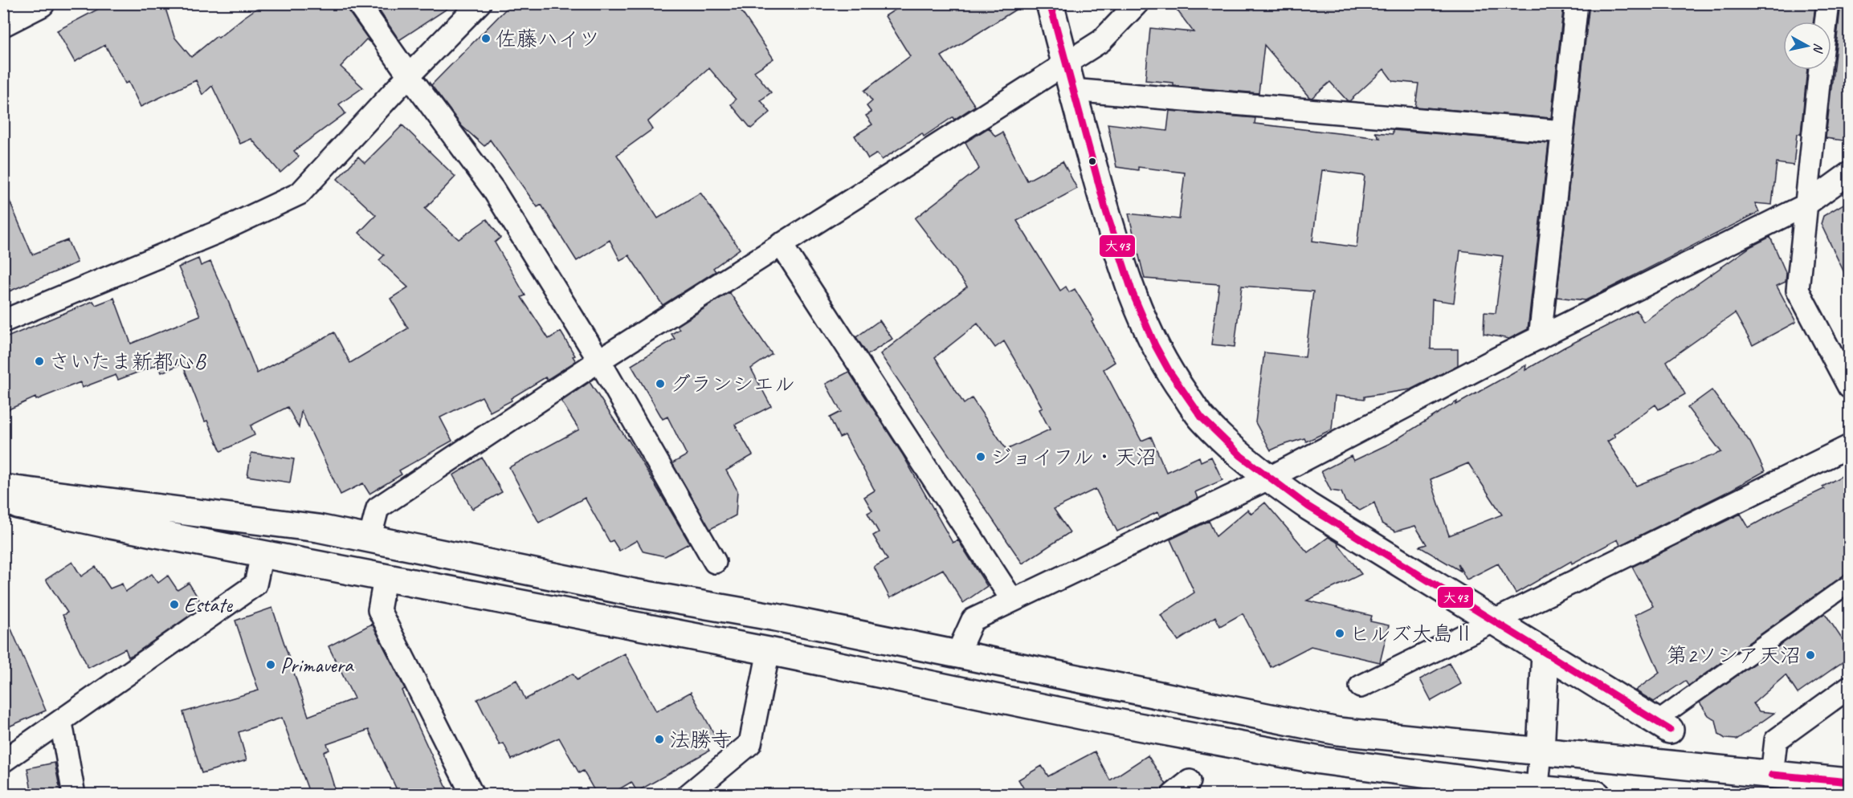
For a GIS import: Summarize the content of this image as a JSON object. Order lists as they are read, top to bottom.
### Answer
{
  "places": [
    "佐藤ハイツ",
    "さいたま新都心B",
    "グランシエル",
    "ジョイフル・天沼",
    "Estate",
    "ヒルズ大島Ⅱ",
    "第2ソシア天沼",
    "Primavera",
    "法勝寺"
  ],
  "lines": ["transit line 大43"],
  "north": "right"
}
